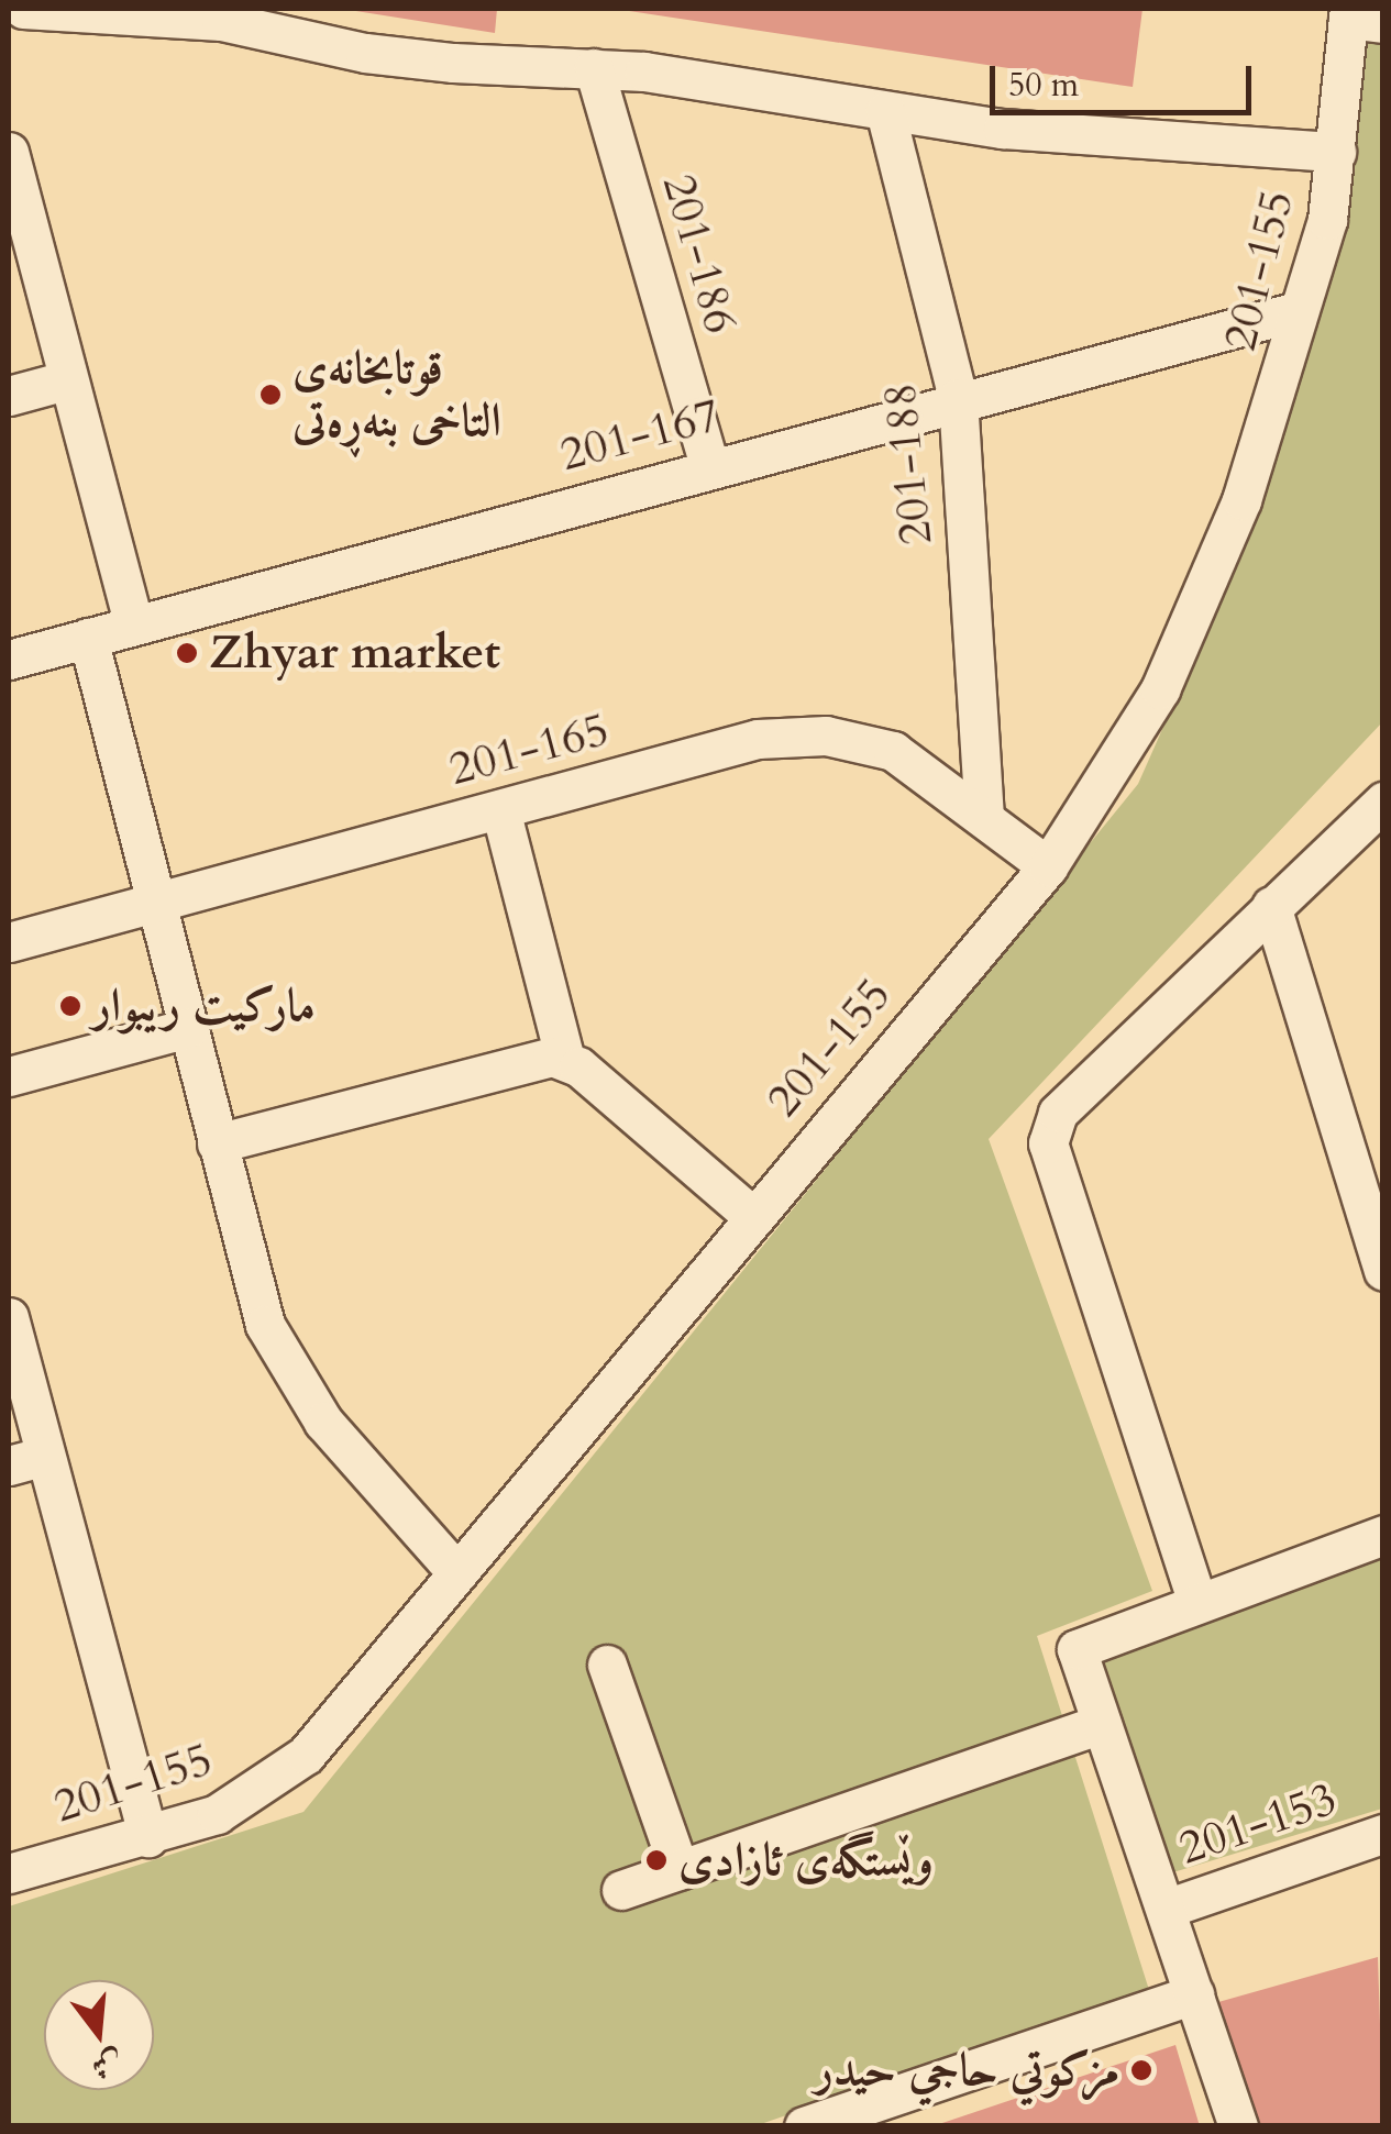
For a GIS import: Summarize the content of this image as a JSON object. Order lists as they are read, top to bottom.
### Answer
{
  "streets": {
    "street": [
      "201-186",
      "201-155",
      "201-167",
      "201-188",
      "201-165",
      "201-153"
    ]
  },
  "crossings": [
    ["201-186", "201-167"],
    ["201-155", "201-167"],
    ["201-155", "201-165"],
    ["201-167", "201-188"],
    ["201-188", "201-165"]
  ],
  "places": [
    "قوتابخانەی التاخی بنەڕەتی",
    "Zhyar market",
    "ماركيت ريبوار",
    "وێستگەی ئازادی",
    "مزكوتي حاجي حيدر"
  ],
  "scale_bar": "50 m",
  "north": "bottom"
}
